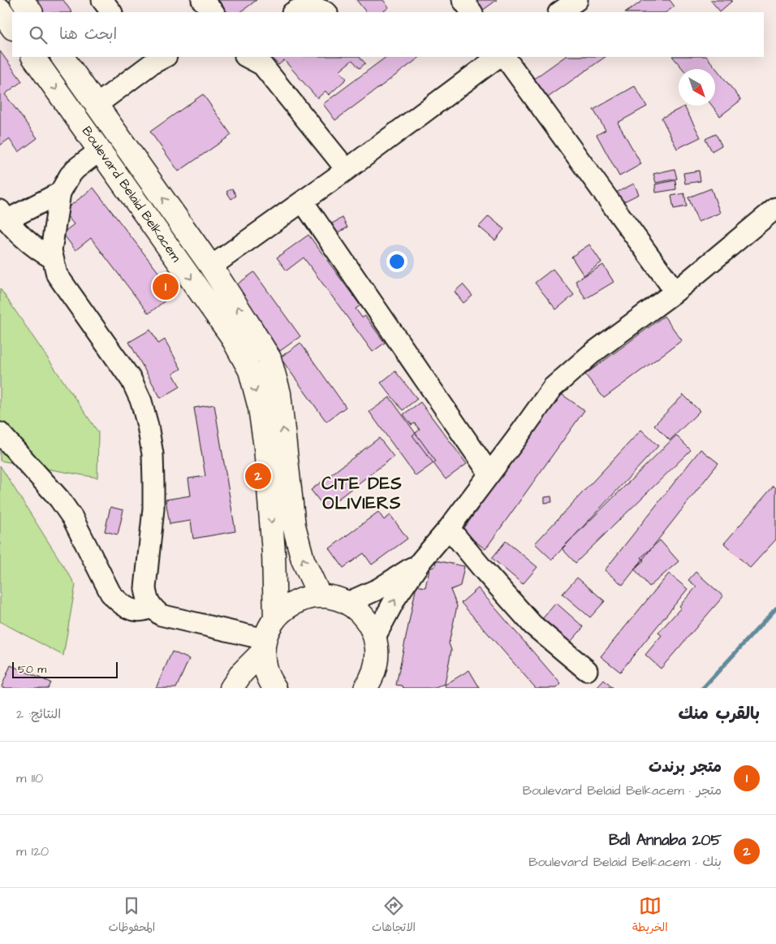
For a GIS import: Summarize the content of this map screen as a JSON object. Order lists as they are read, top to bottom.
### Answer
{
  "streets": {
    "main road": ["Boulevard Belaid Belkacem"]
  },
  "districts": ["CITE DES OLIVIERS"],
  "scale_bar": "50 m",
  "north": "bottom right",
  "page": {
    "search": "ابحث هنا",
    "pins": ["1", "2"],
    "scale": "50 m",
    "heading": ["بالقرب منك", "النتائج: 2"],
    "list": [
      {
        "mark": "1",
        "name": "متجر برندت",
        "note": "متجر · Boulevard Belaid Belkacem",
        "value": "110 m"
      },
      {
        "mark": "2",
        "name": "Bdl Annaba 205",
        "note": "بنك · Boulevard Belaid Belkacem",
        "value": "120 m"
      }
    ],
    "nav": ["الخريطة", "الاتجاهات", "المحفوظات"]
  }
}
